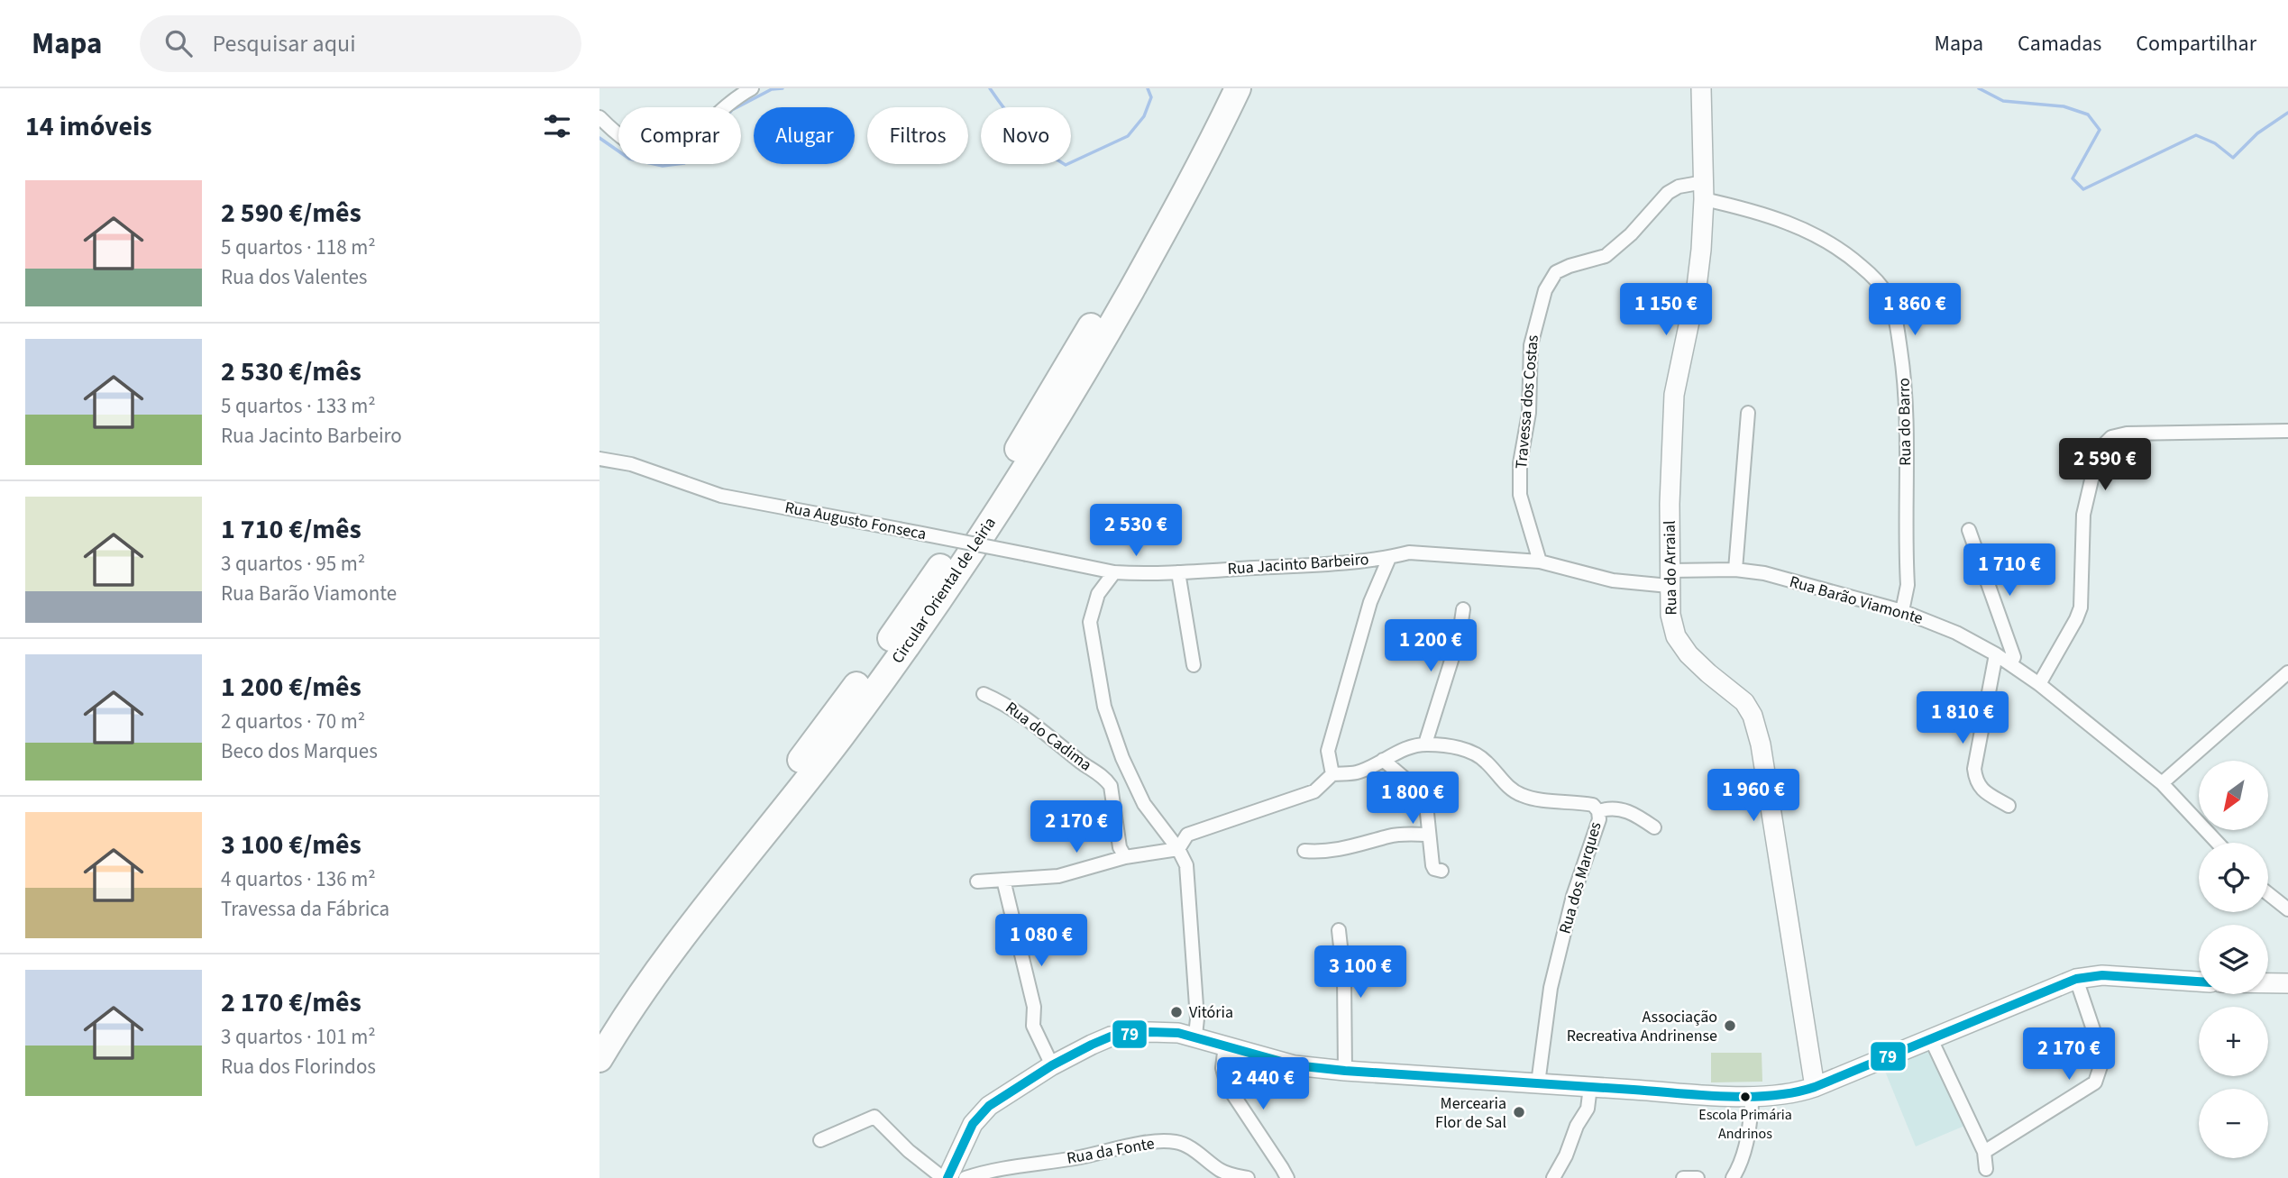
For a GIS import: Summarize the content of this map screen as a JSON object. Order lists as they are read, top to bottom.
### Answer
{
  "streets": {
    "highway": ["Circular Oriental de Leiria"],
    "main road": ["Rua do Arraial"],
    "street": [
      "Travessa dos Costas",
      "Rua do Barro",
      "Rua Augusto Fonseca",
      "Rua Jacinto Barbeiro",
      "Rua Barão Viamonte",
      "Rua do Cadima",
      "Rua dos Marques",
      "Rua da Fonte"
    ]
  },
  "crossings": [
    ["Travessa dos Costas", "Rua do Barro"],
    ["Travessa dos Costas", "Rua Jacinto Barbeiro"],
    ["Travessa dos Costas", "Rua do Arraial"],
    ["Rua do Barro", "Rua do Arraial"],
    ["Rua do Barro", "Rua Barão Viamonte"],
    ["Rua Augusto Fonseca", "Rua Jacinto Barbeiro"],
    ["Rua Jacinto Barbeiro", "Rua do Arraial"],
    ["Rua Jacinto Barbeiro", "Rua Barão Viamonte"],
    ["Rua do Arraial", "Rua Barão Viamonte"]
  ],
  "places": [
    "Vitória",
    "Associação Recreativa Andrinense",
    "Escola Primária Andrinos",
    "Mercearia Flor de Sal"
  ],
  "lines": ["transit line 79"],
  "north": "bottom left",
  "page": {
    "header": "Mapa",
    "search": "Pesquisar aqui",
    "nav": ["Mapa", "Camadas", "Compartilhar"],
    "heading": "14 imóveis",
    "chip": [
      "Comprar",
      "Alugar",
      "Filtros",
      "Novo"
    ],
    "list": [
      {
        "name": "2 590 €/mês",
        "note": "5 quartos · 118 m² · Rua dos Valentes"
      },
      {
        "name": "2 530 €/mês",
        "note": "5 quartos · 133 m² · Rua Jacinto Barbeiro"
      },
      {
        "name": "1 710 €/mês",
        "note": "3 quartos · 95 m² · Rua Barão Viamonte"
      },
      {
        "name": "1 200 €/mês",
        "note": "2 quartos · 70 m² · Beco dos Marques"
      },
      {
        "name": "3 100 €/mês",
        "note": "4 quartos · 136 m² · Travessa da Fábrica"
      },
      {
        "name": "2 170 €/mês",
        "note": "3 quartos · 101 m² · Rua dos Florindos"
      }
    ],
    "price": [
      "1 150 €",
      "1 860 €",
      "2 590 €",
      "2 530 €",
      "1 710 €",
      "1 200 €",
      "1 810 €",
      "1 960 €",
      "1 800 €",
      "2 170 €",
      "1 080 €",
      "3 100 €",
      "2 170 €",
      "2 440 €"
    ],
    "map_buttons": ["+", "−"]
  }
}
